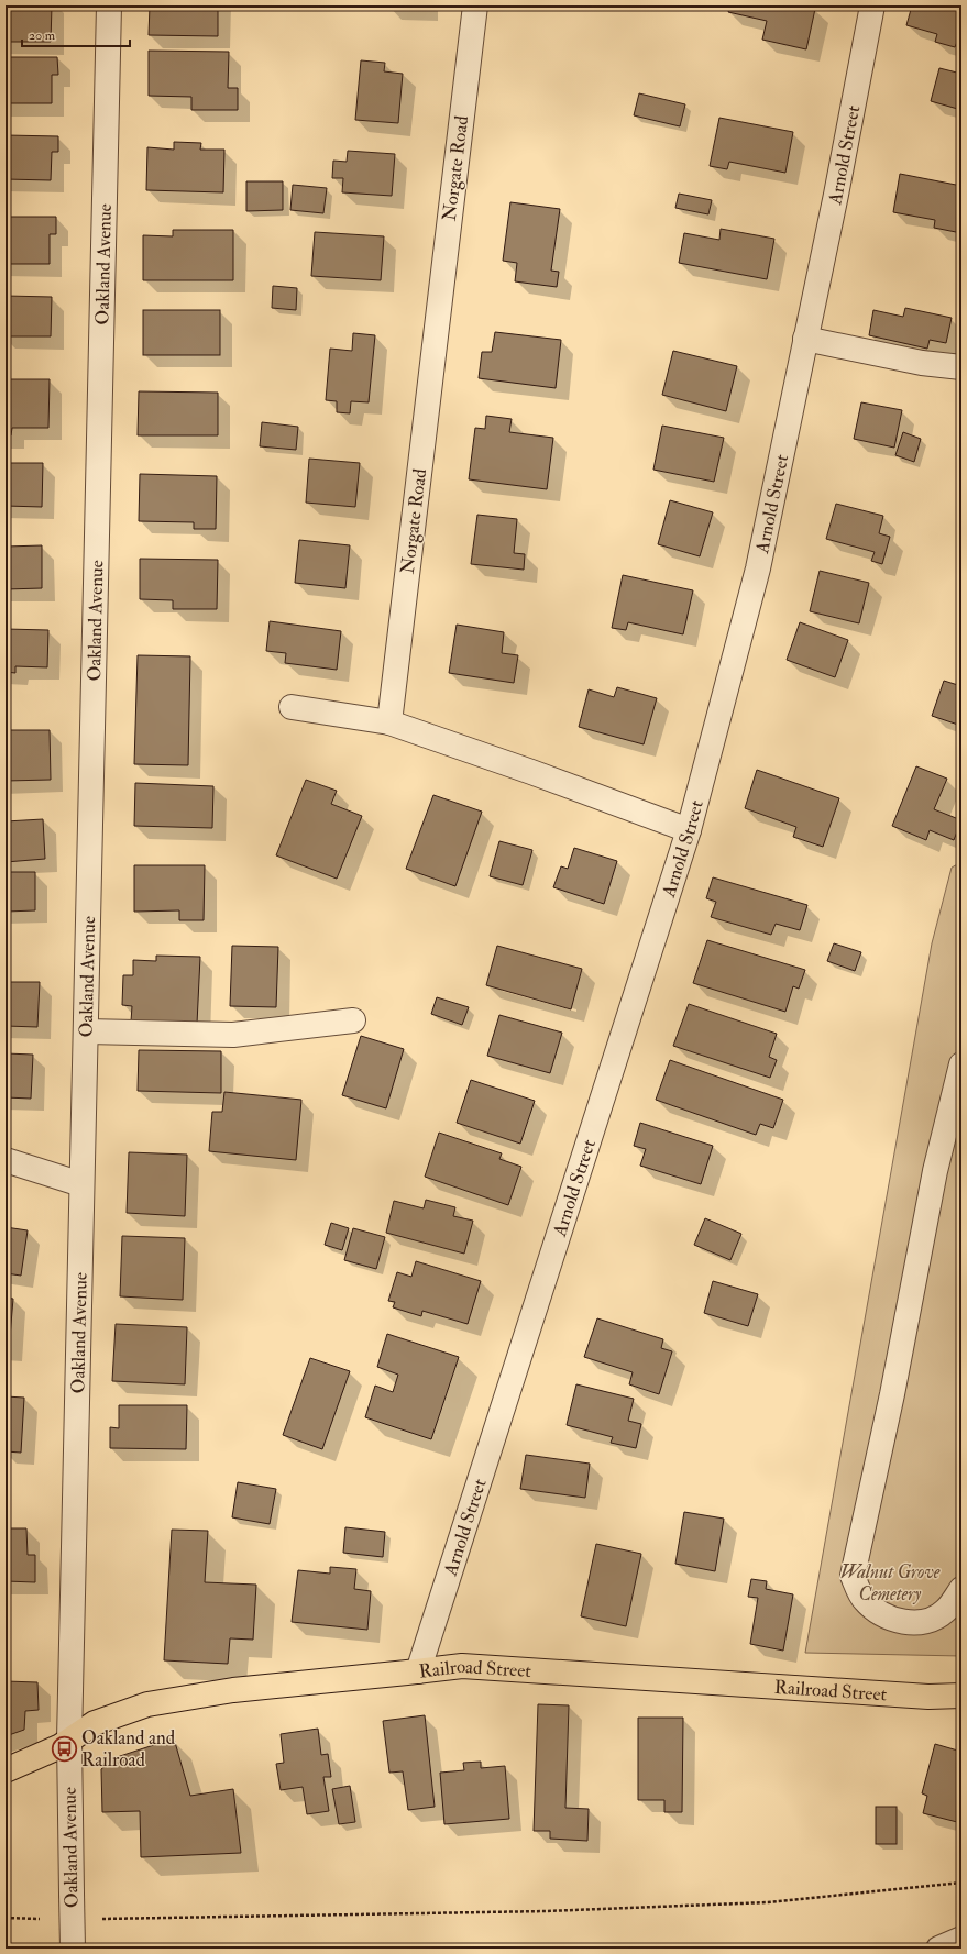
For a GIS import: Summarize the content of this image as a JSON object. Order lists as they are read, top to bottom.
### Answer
{
  "streets": {
    "main road": ["Railroad Street"],
    "street": ["Arnold Street", "Norgate Road", "Oakland Avenue"]
  },
  "crossings": [
    ["Arnold Street", "Railroad Street"],
    ["Oakland Avenue", "Railroad Street"]
  ],
  "parks": ["Walnut Grove Cemetery"],
  "places": {
    "bus stop": ["Oakland and Railroad"]
  },
  "scale_bar": "20 m"
}
